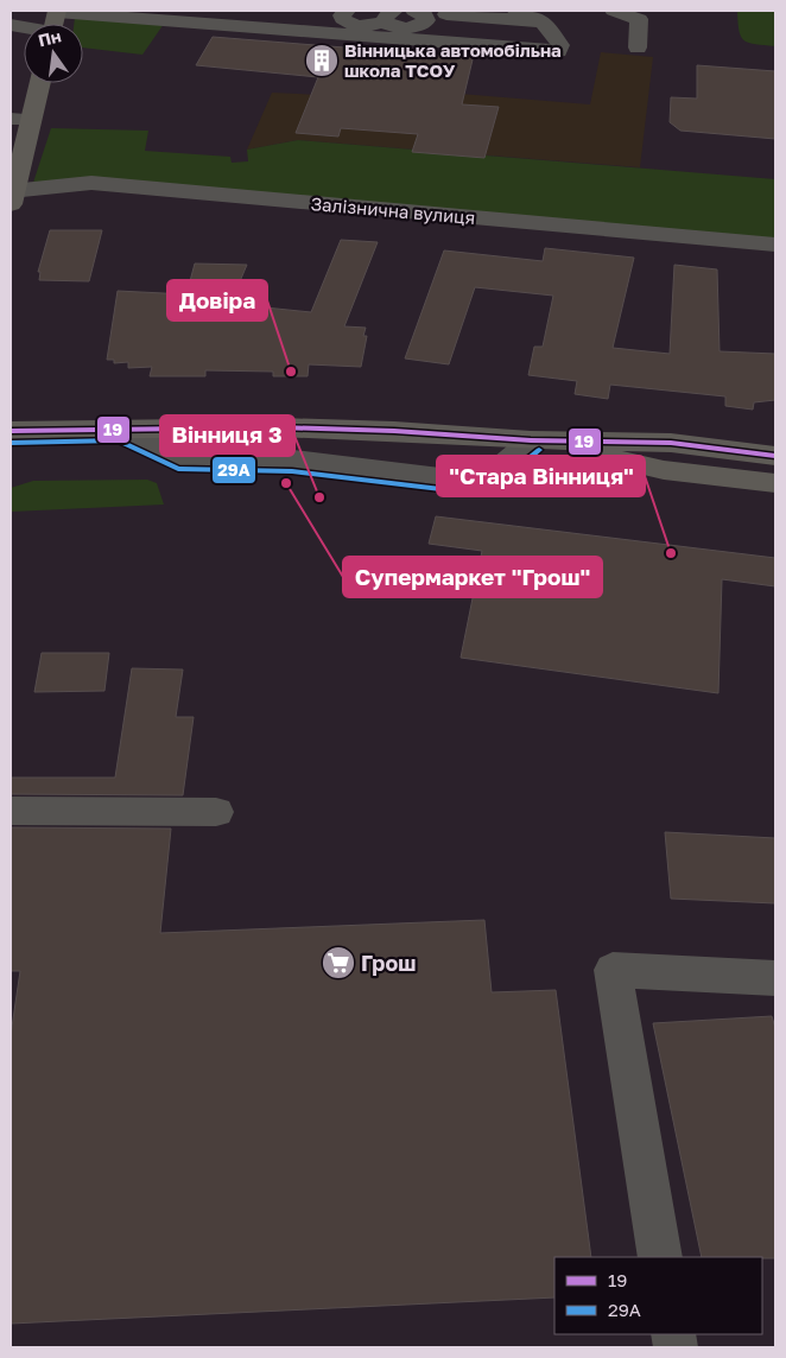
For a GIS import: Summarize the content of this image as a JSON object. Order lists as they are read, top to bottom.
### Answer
{
  "streets": {
    "street": ["Залізнична вулиця"]
  },
  "places": {
    "building": ["Вінницька автомобільна школа ТСОУ"],
    "other": [
      "Довіра",
      "Супермаркет \"Грош\"",
      "Вінниця 3",
      "\"Стара Вінниця\""
    ],
    "supermarket": ["Грош"]
  },
  "lines": ["transit line 19", "transit line 29А"],
  "legend": ["19", "29А"],
  "north": "top"
}
